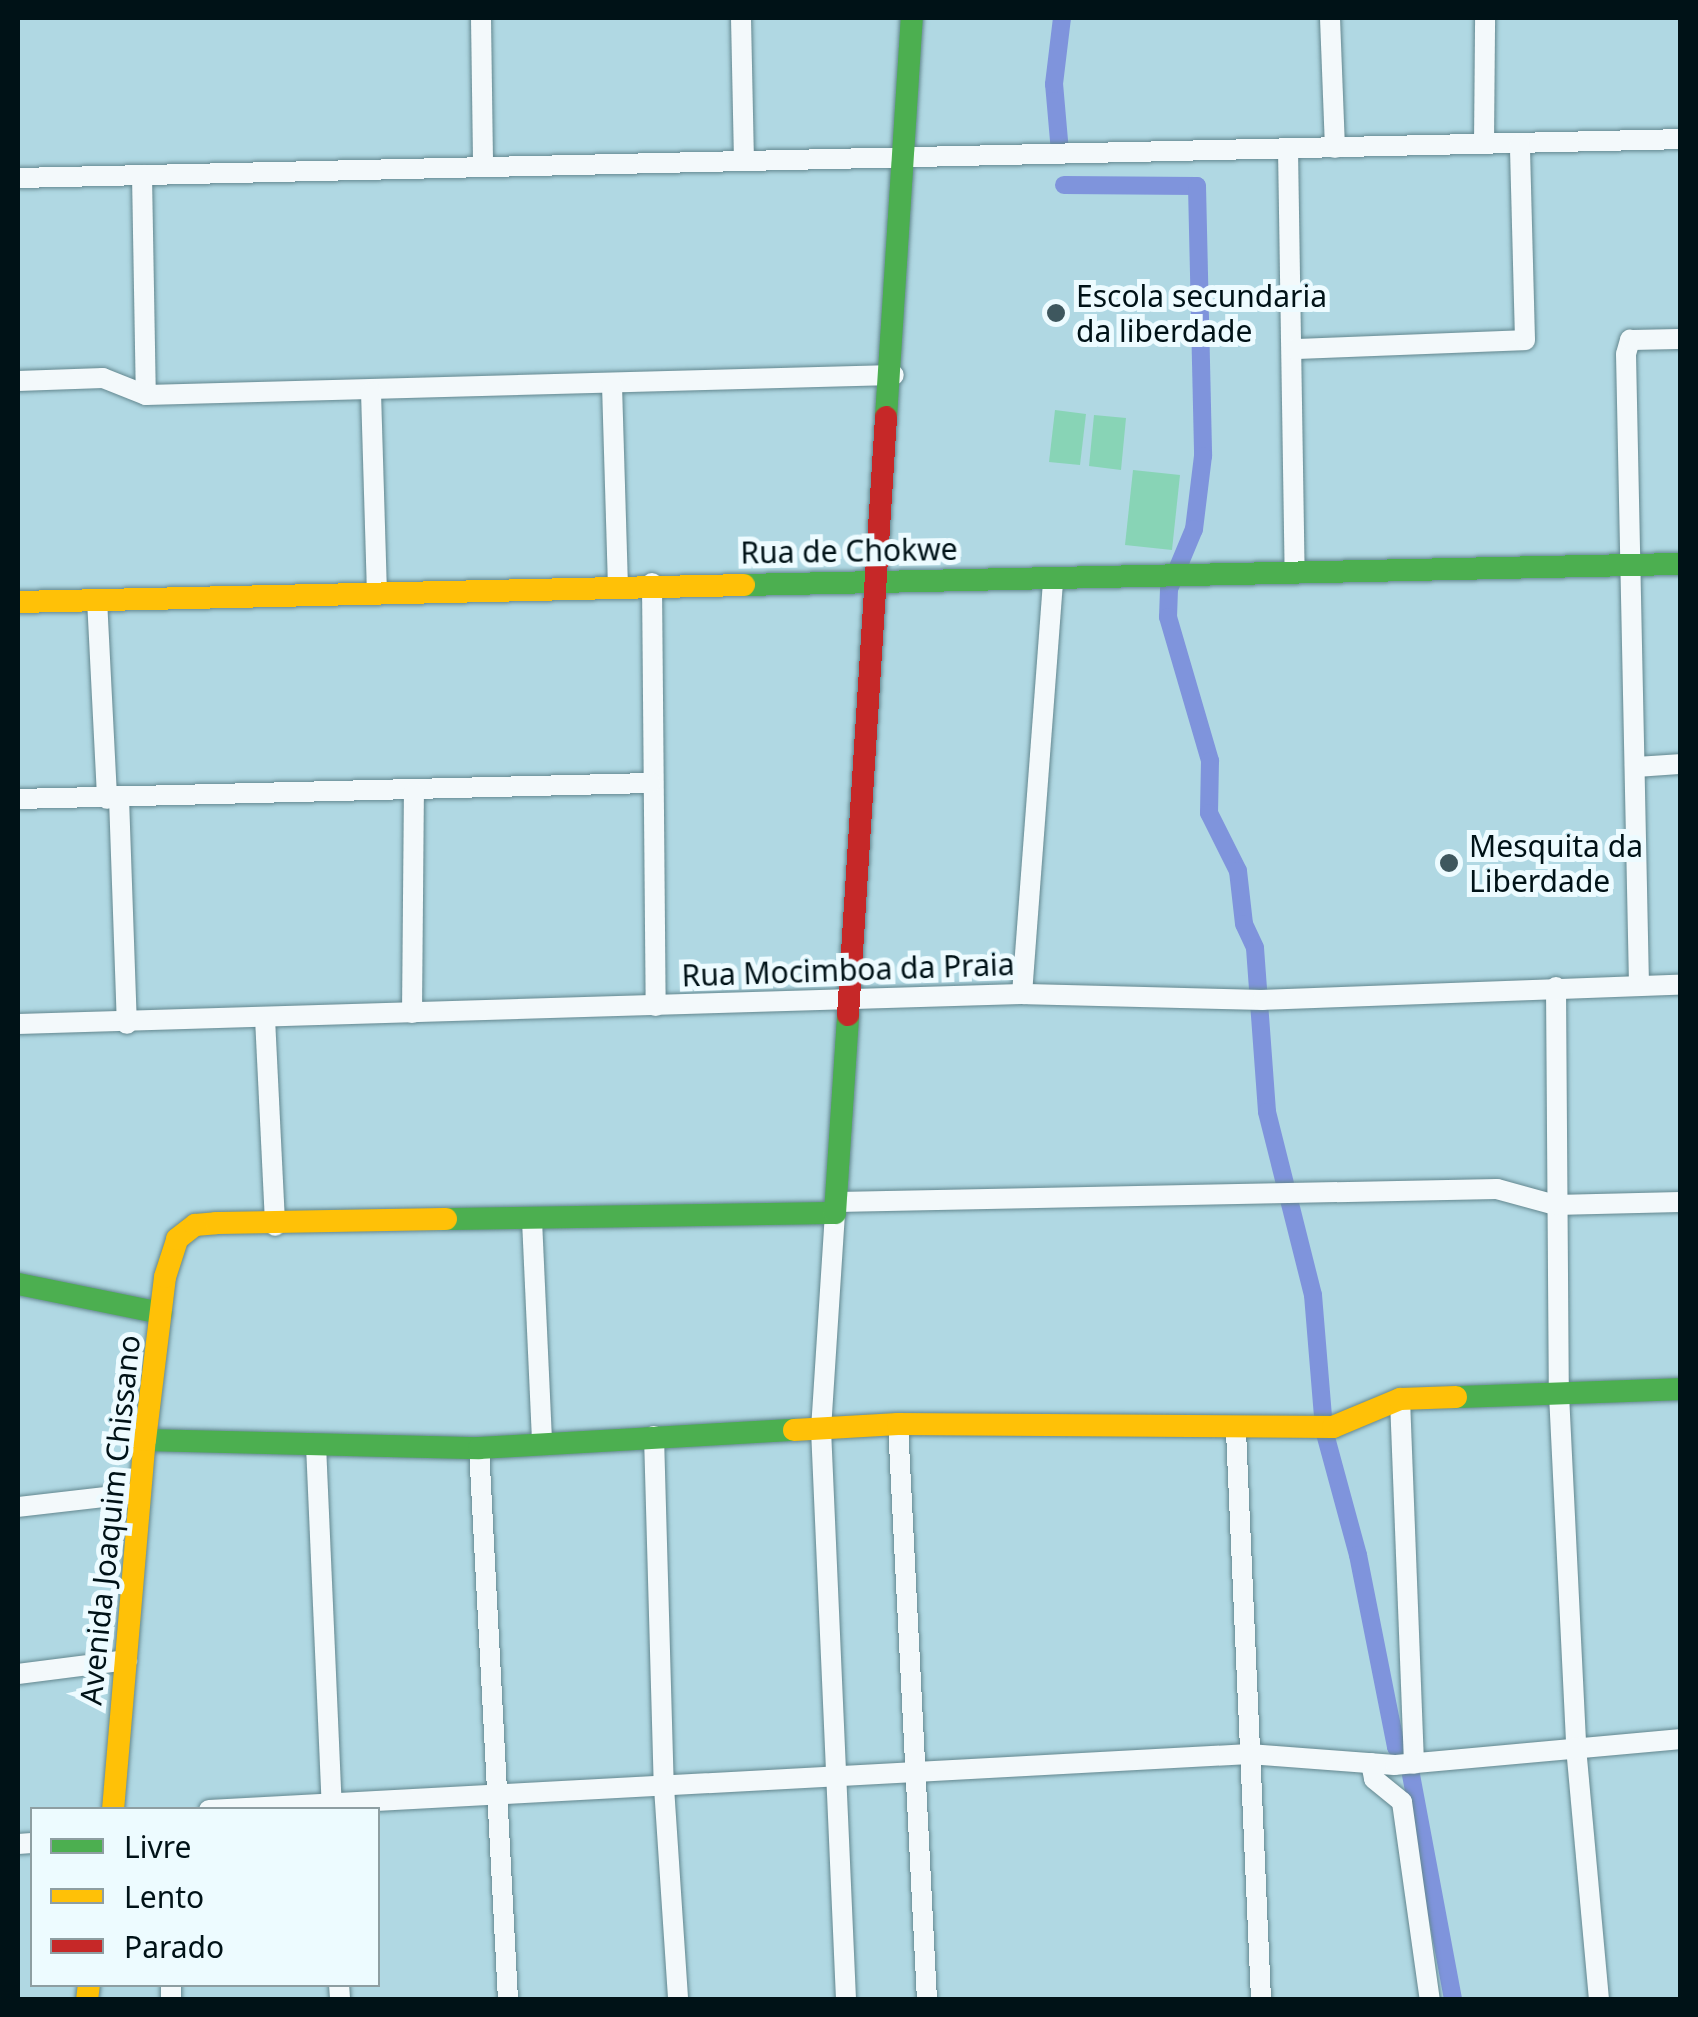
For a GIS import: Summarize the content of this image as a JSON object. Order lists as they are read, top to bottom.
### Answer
{
  "streets": {
    "street": ["Rua de Chokwe", "Rua Mocimboa da Praia", "Avenida Joaquim Chissano"]
  },
  "places": ["Escola secundaria da liberdade", "Mesquita da Liberdade"],
  "legend": ["Livre", "Lento", "Parado"]
}
